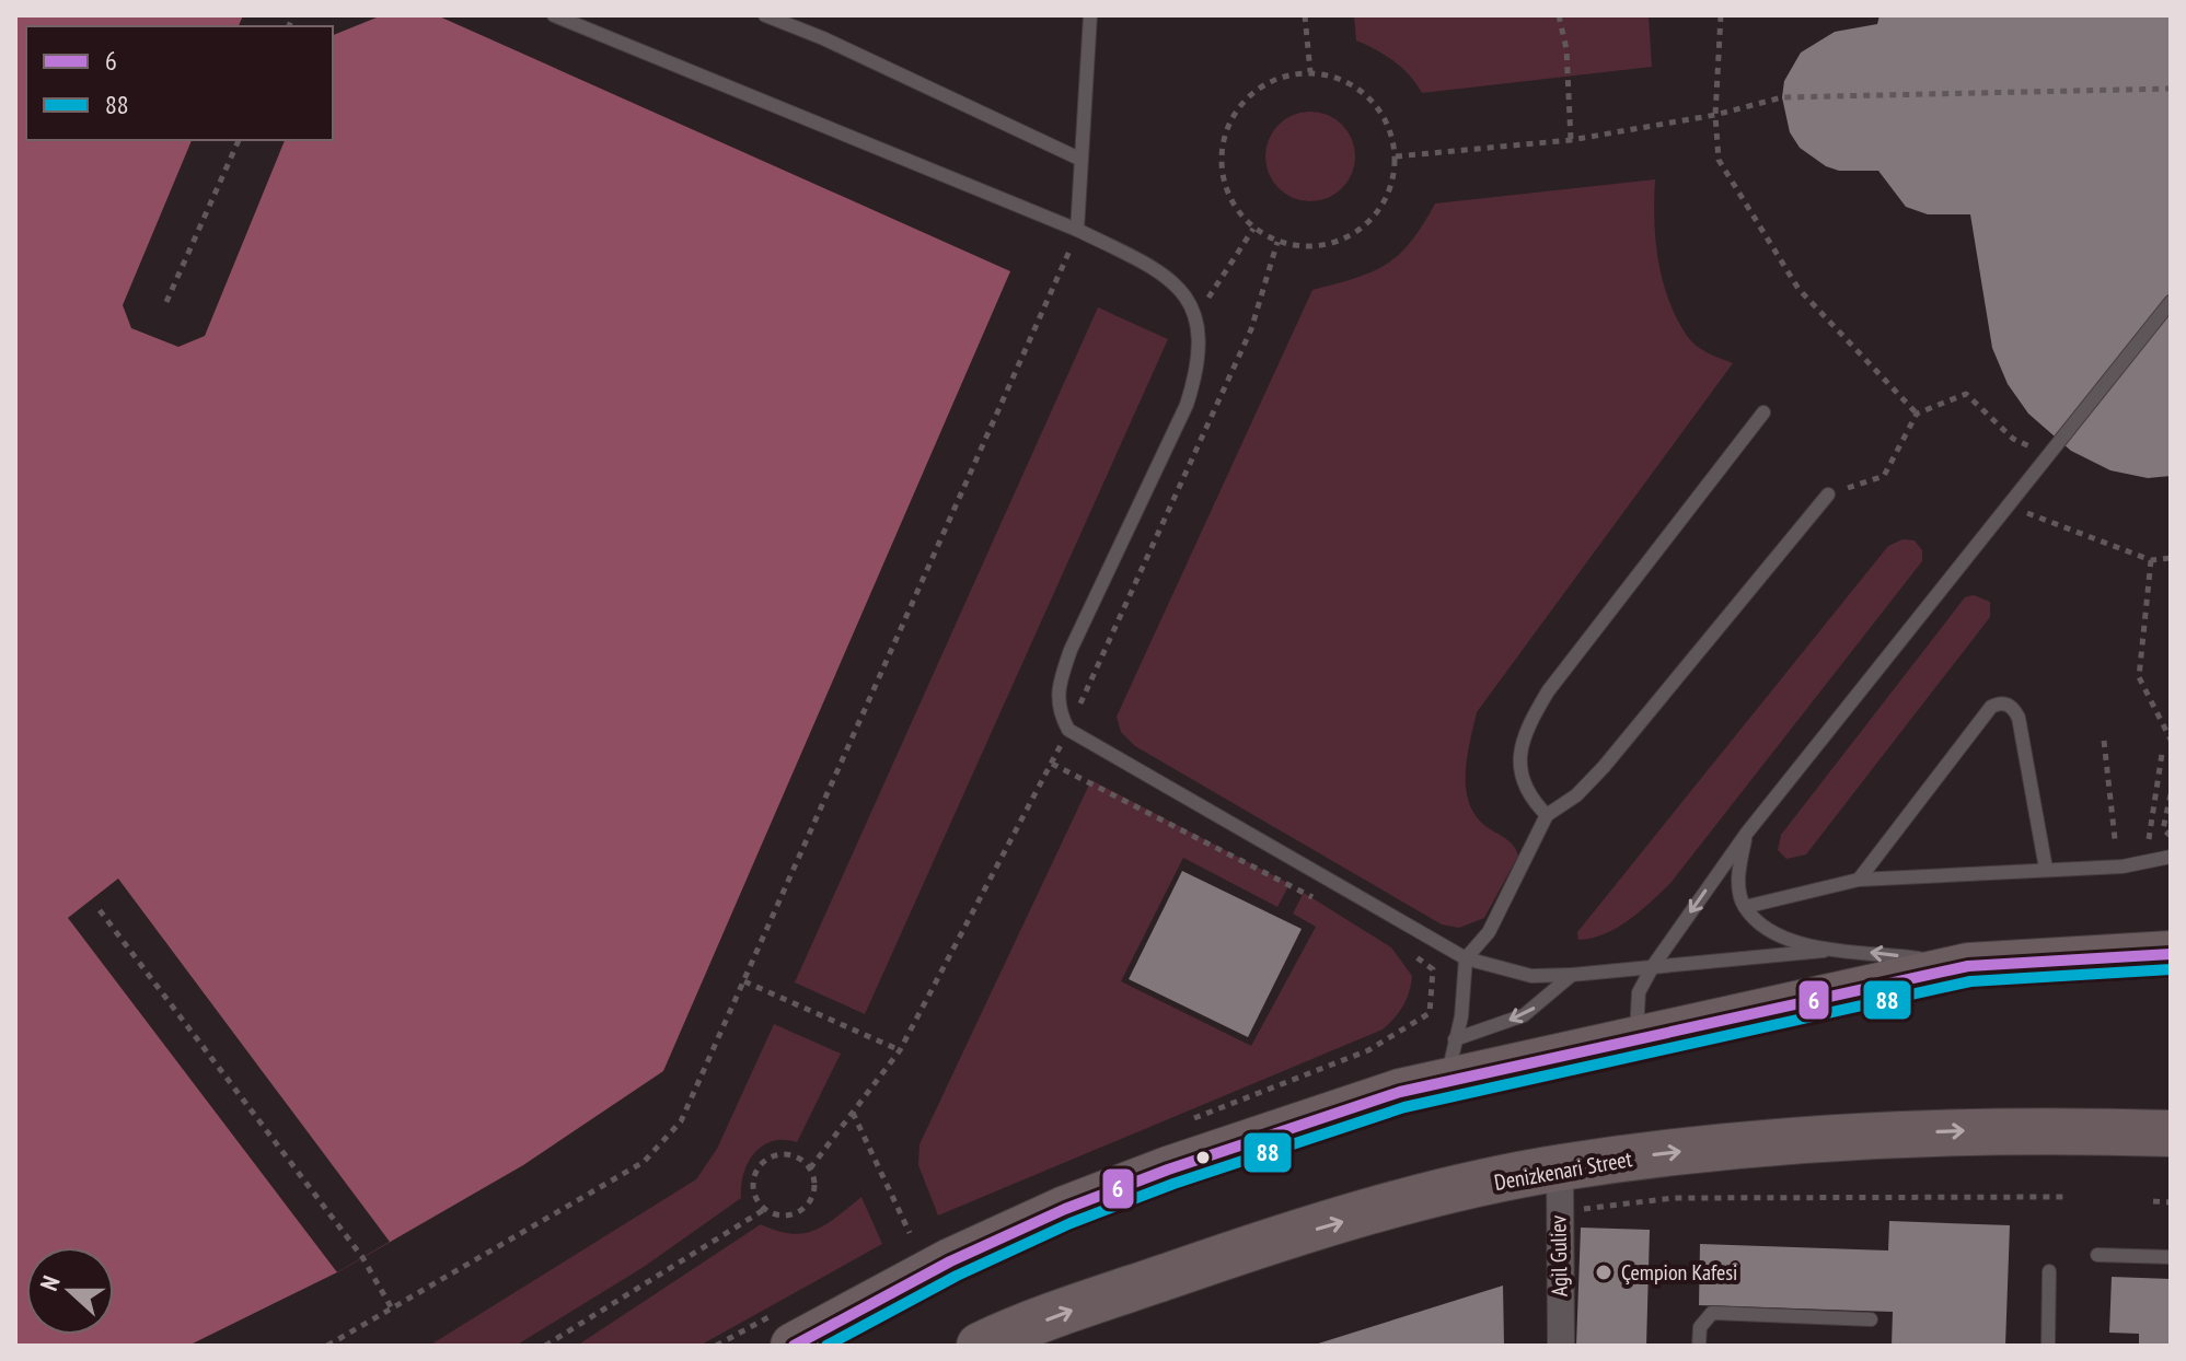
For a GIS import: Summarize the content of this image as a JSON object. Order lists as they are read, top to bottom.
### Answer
{
  "streets": {
    "highway": ["Denizkenari Street"],
    "street": ["Agil Guliev"]
  },
  "crossings": [
    ["Denizkenari Street", "Agil Guliev"]
  ],
  "places": ["Çempion Kafesi"],
  "lines": ["transit line 6", "transit line 88"],
  "legend": ["6", "88"],
  "north": "left"
}
